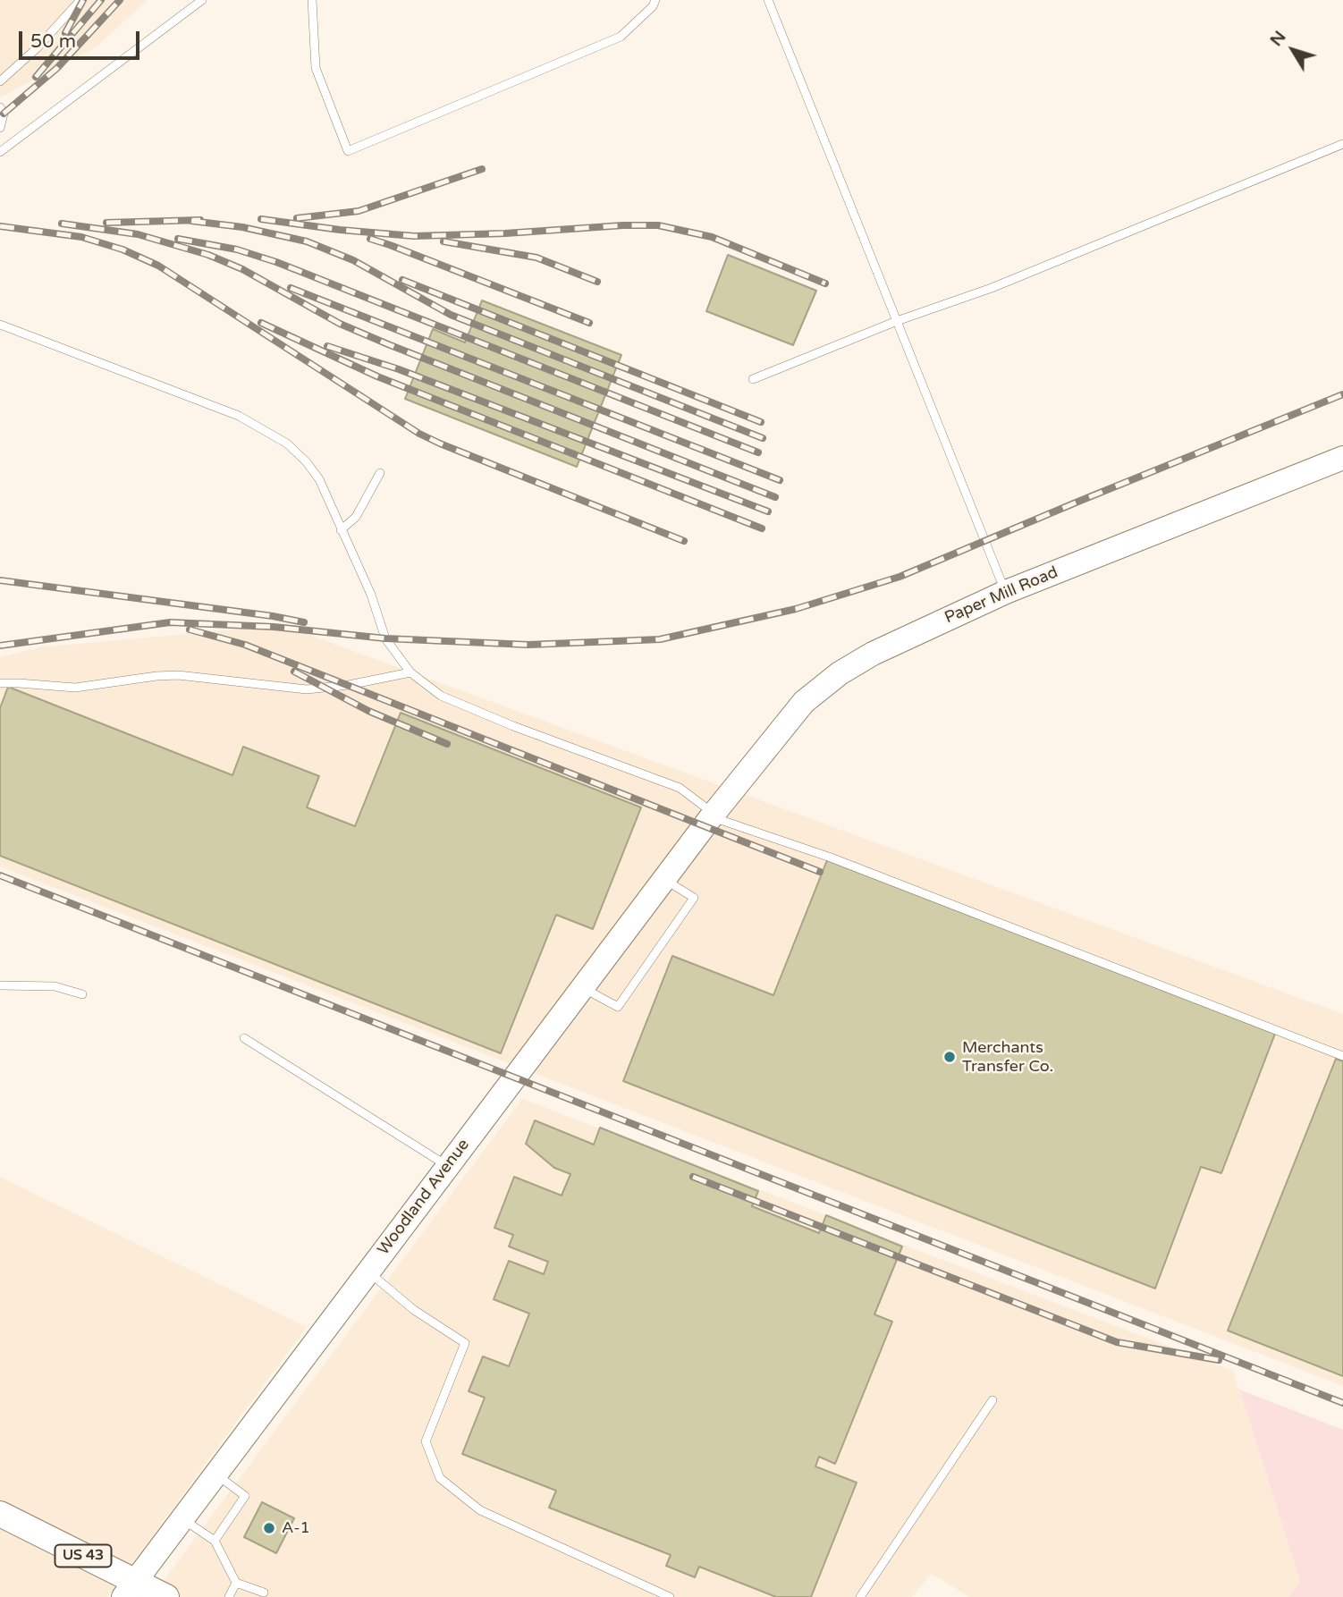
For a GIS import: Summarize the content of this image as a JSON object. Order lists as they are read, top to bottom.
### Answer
{
  "streets": {
    "main road": ["US 43"],
    "street": ["Paper Mill Road", "Woodland Avenue"]
  },
  "crossings": [
    ["Paper Mill Road", "Woodland Avenue"],
    ["Woodland Avenue", "US 43"]
  ],
  "places": ["Merchants Transfer Co.", "A-1"],
  "scale_bar": "50 m",
  "north": "top left"
}
